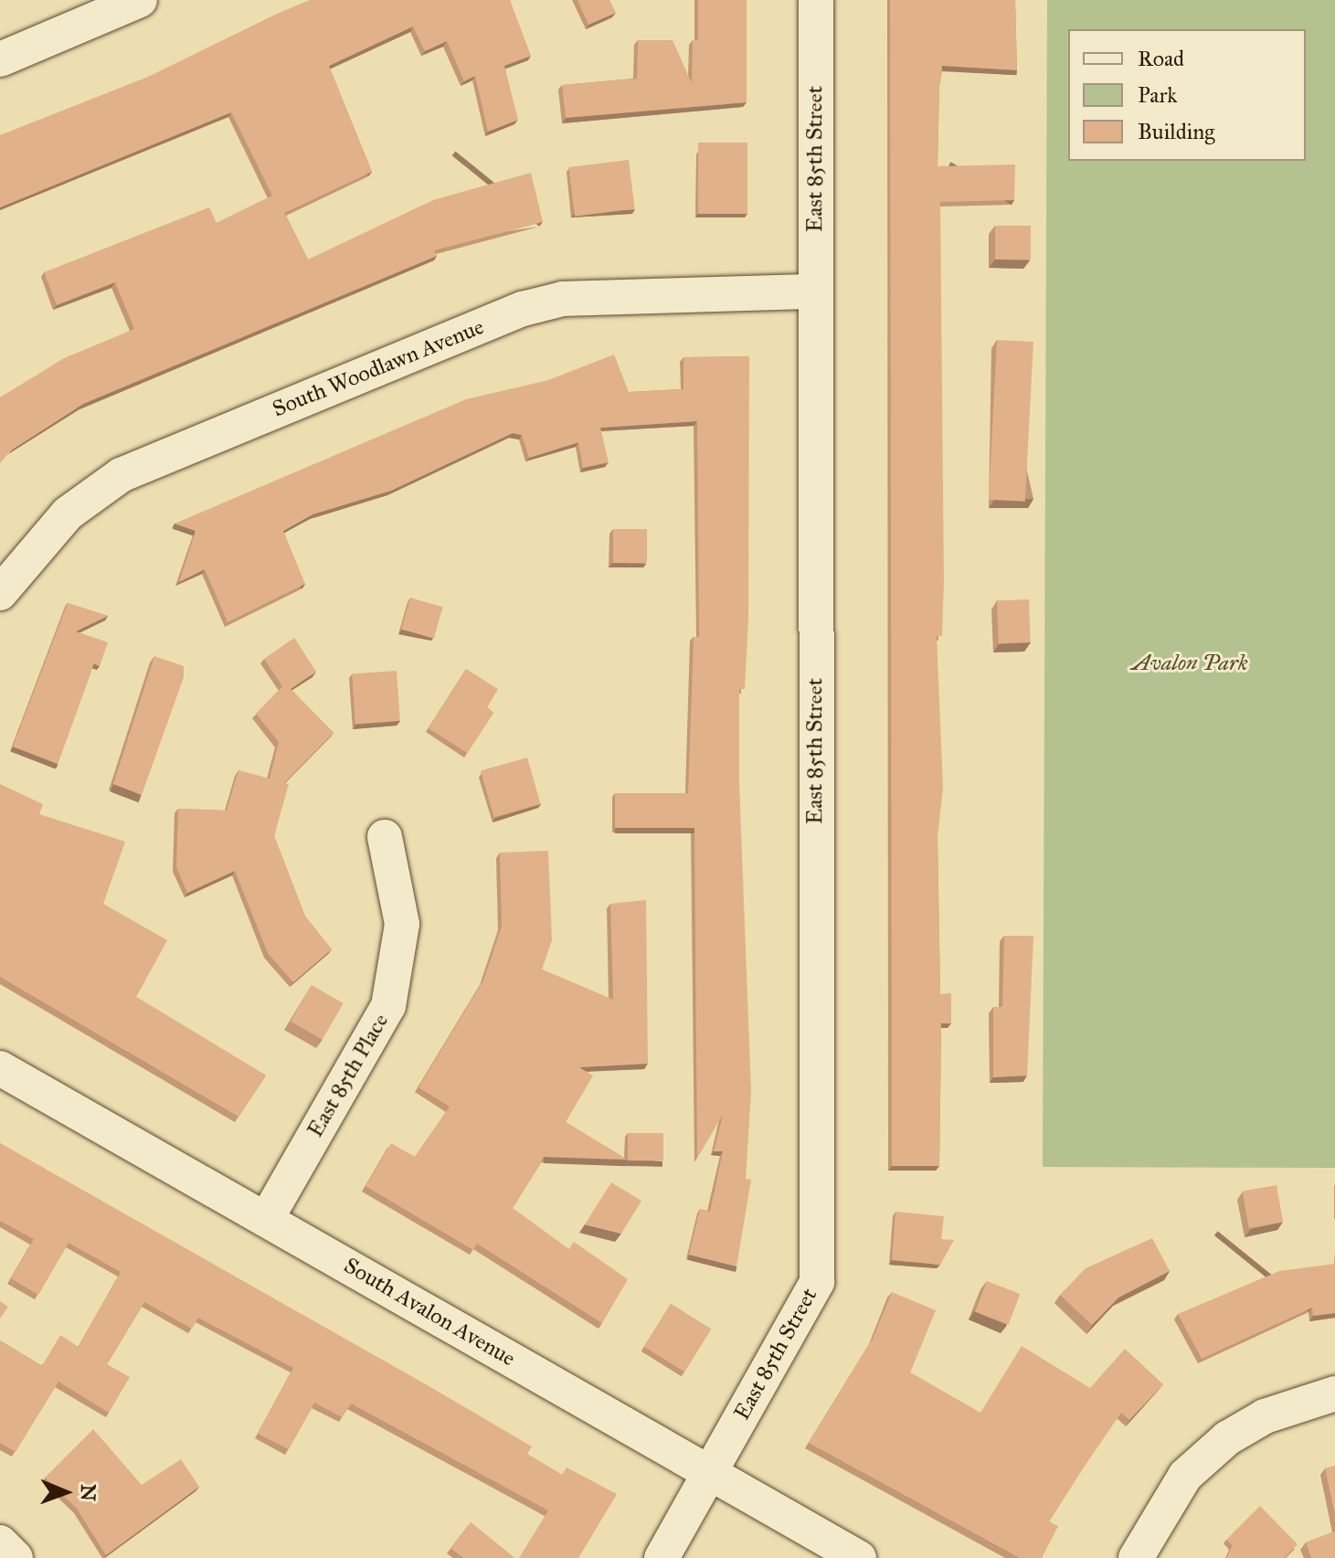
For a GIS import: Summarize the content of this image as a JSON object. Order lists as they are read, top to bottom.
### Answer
{
  "streets": {
    "street": [
      "East 85th Street",
      "South Woodlawn Avenue",
      "East 85th Place",
      "South Avalon Avenue"
    ]
  },
  "crossings": [
    ["East 85th Street", "South Woodlawn Avenue"],
    ["East 85th Street", "South Avalon Avenue"],
    ["East 85th Place", "South Avalon Avenue"]
  ],
  "parks": ["Avalon Park"],
  "legend": ["Road", "Park", "Building"],
  "north": "right"
}
